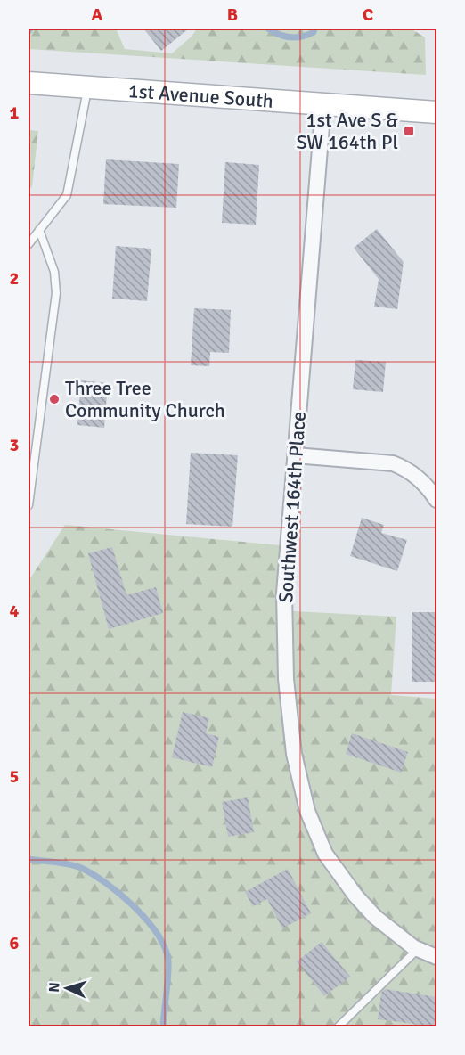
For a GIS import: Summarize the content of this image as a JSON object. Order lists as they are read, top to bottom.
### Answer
{
  "streets": {
    "main road": ["1st Avenue South"],
    "street": ["Southwest 164th Place"]
  },
  "crossings": [
    ["1st Avenue South", "Southwest 164th Place"]
  ],
  "places": {
    "transit": ["1st Ave S & SW 164th Pl"],
    "other": ["Three Tree Community Church"]
  },
  "north": "left",
  "grid": {
    "columns": ["A", "B", "C"],
    "rows": [
      "1",
      "2",
      "3",
      "4",
      "5",
      "6"
    ]
  }
}
